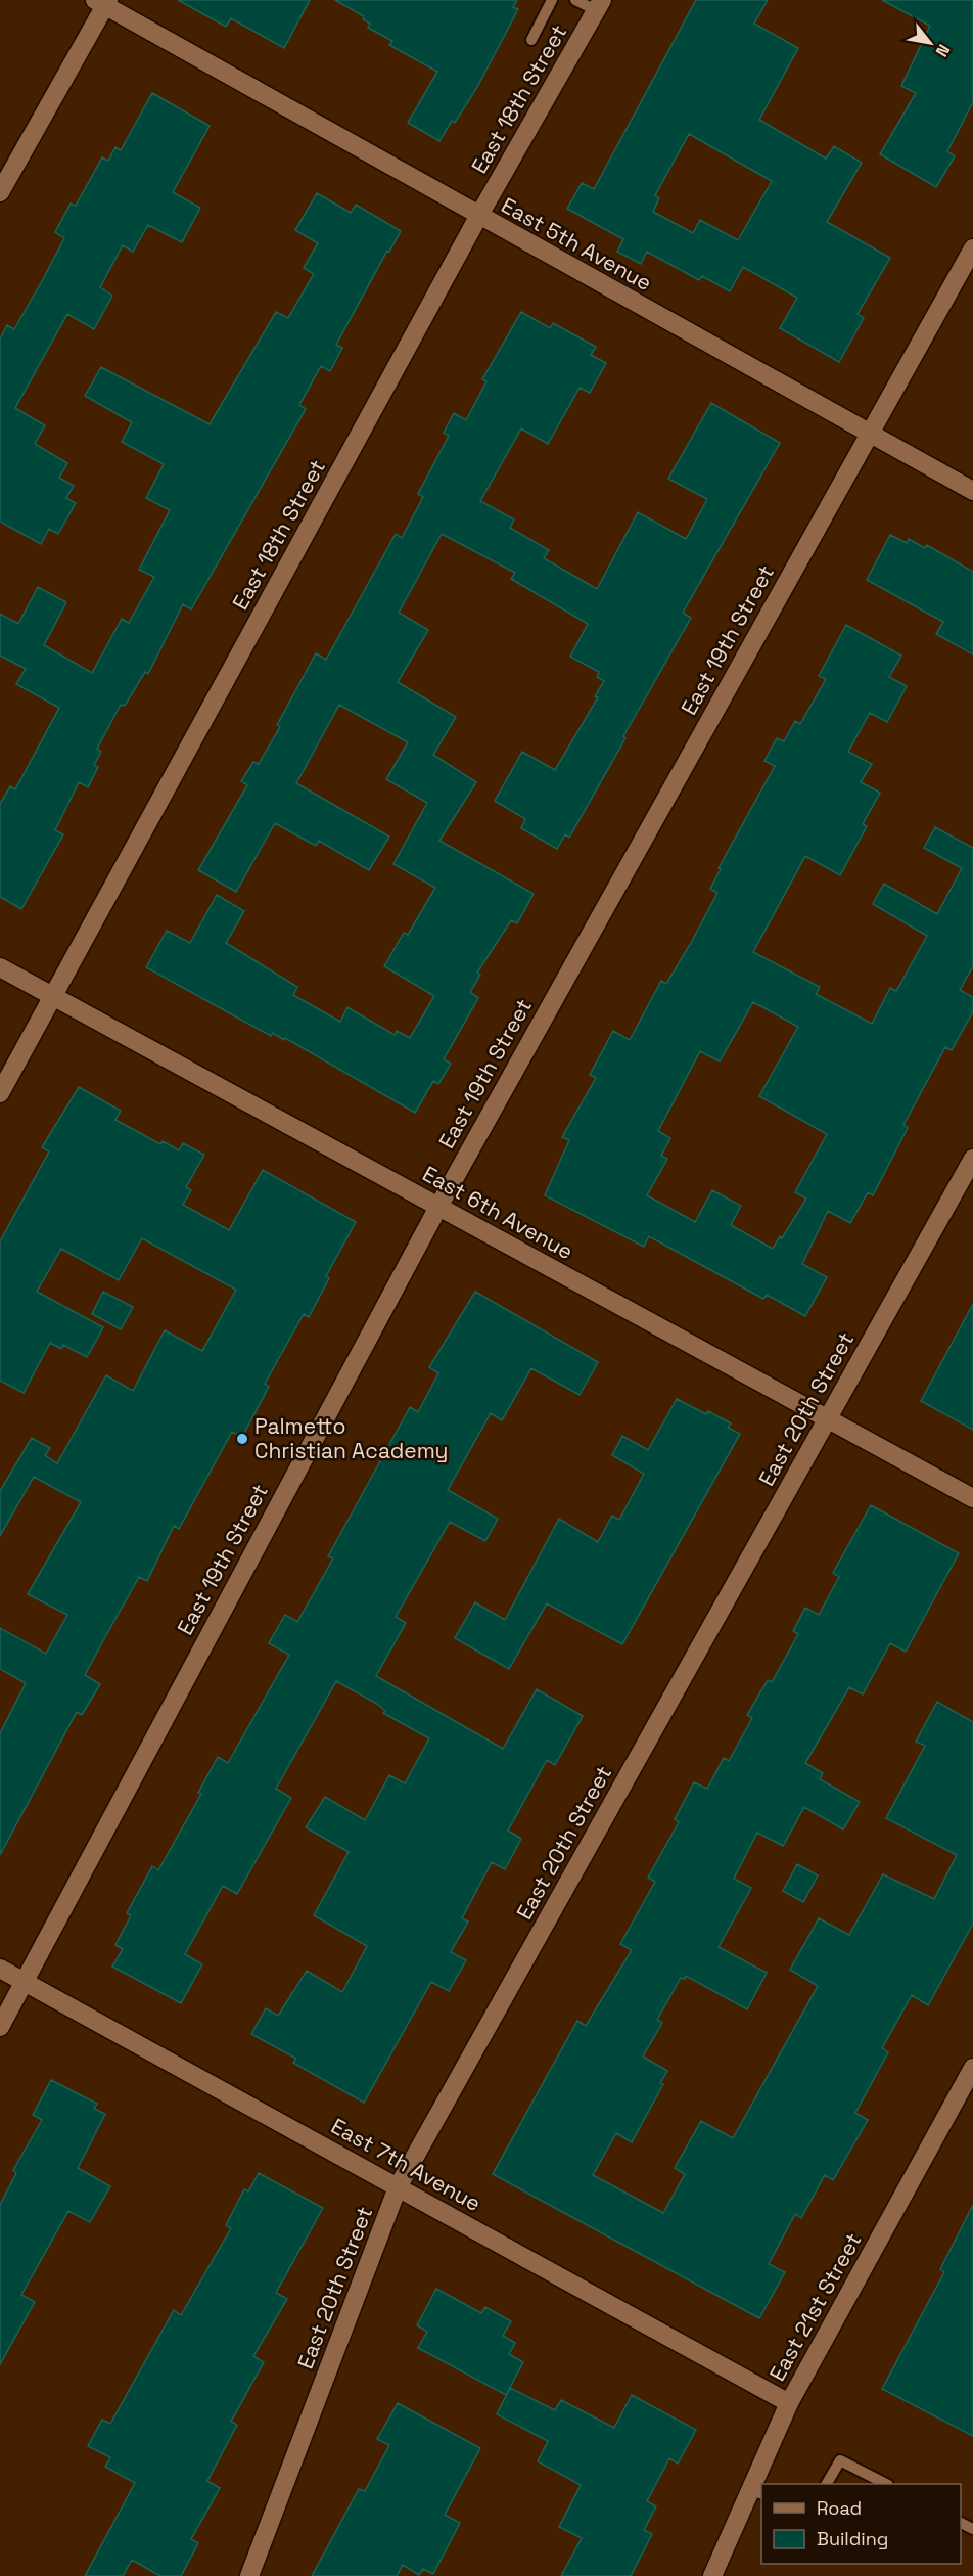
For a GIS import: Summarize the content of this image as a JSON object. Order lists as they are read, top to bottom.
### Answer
{
  "streets": {
    "street": [
      "East 18th Street",
      "East 5th Avenue",
      "East 19th Street",
      "East 6th Avenue",
      "East 20th Street",
      "East 7th Avenue",
      "East 21st Street"
    ]
  },
  "crossings": [
    ["East 18th Street", "East 5th Avenue"],
    ["East 18th Street", "East 6th Avenue"],
    ["East 5th Avenue", "East 19th Street"],
    ["East 19th Street", "East 6th Avenue"],
    ["East 19th Street", "East 7th Avenue"],
    ["East 6th Avenue", "East 20th Street"],
    ["East 20th Street", "East 7th Avenue"],
    ["East 7th Avenue", "East 21st Street"]
  ],
  "places": ["Palmetto Christian Academy"],
  "legend": ["Road", "Building"],
  "north": "bottom right"
}
